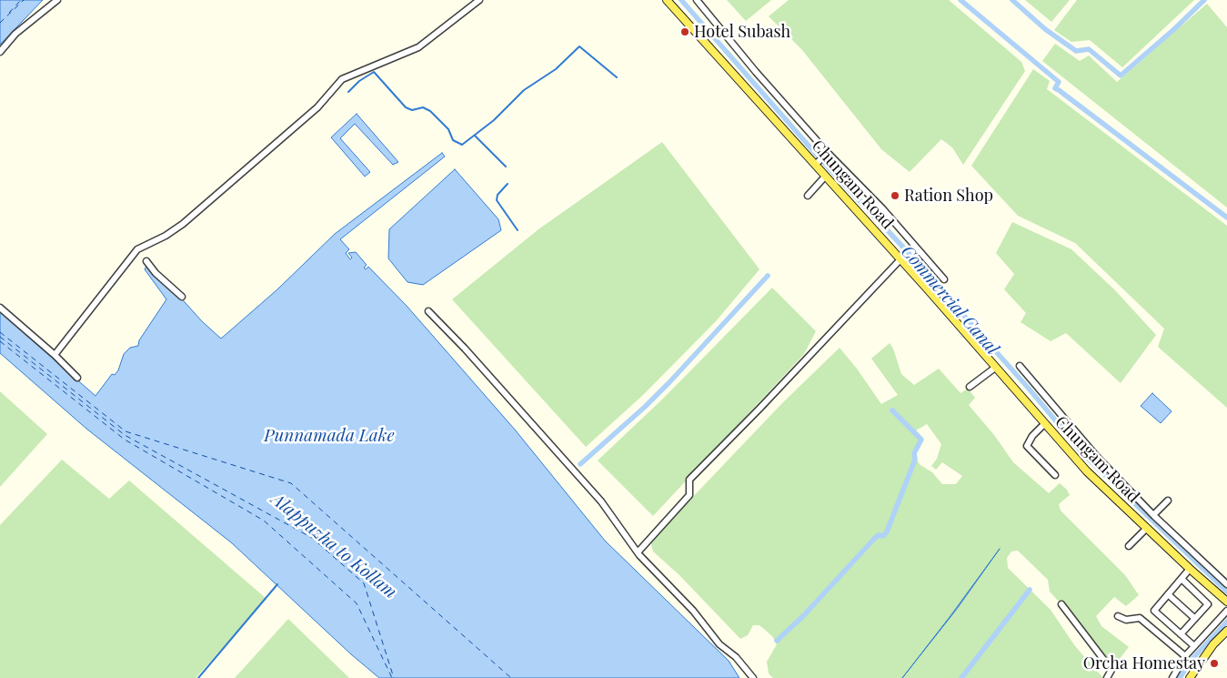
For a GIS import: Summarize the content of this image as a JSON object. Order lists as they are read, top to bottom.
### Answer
{
  "streets": {
    "main road": ["Chungam Road"]
  },
  "water": ["Commercial Canal", "Punnamada Lake", "Alappuzha to Kollam"],
  "places": ["Hotel Subash", "Ration Shop", "Orcha Homestay"]
}
